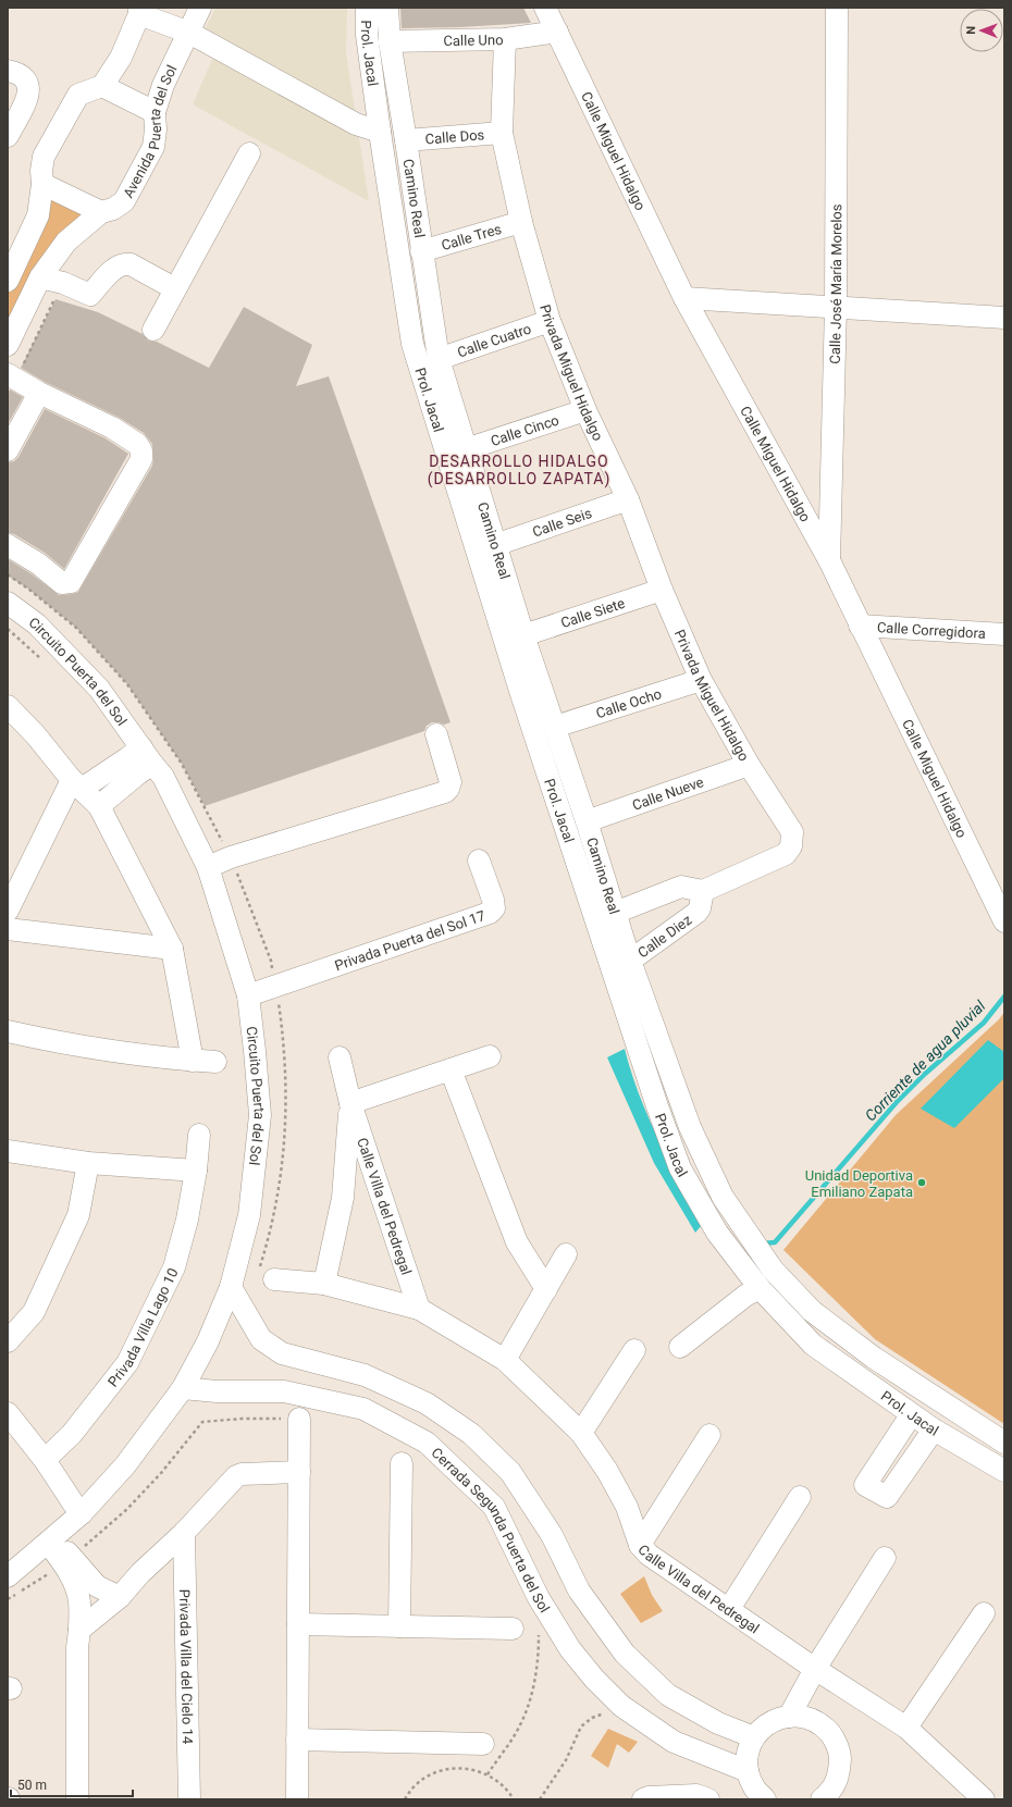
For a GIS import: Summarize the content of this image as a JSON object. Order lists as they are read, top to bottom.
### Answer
{
  "streets": {
    "street": [
      "Calle Uno",
      "Prol. Jacal",
      "Avenida Puerta del Sol",
      "Calle Dos",
      "Calle Miguel Hidalgo",
      "Camino Real",
      "Calle Tres",
      "Calle José María Morelos",
      "Calle Cuatro",
      "Privada Miguel Hidalgo",
      "Calle Cinco",
      "Calle Seis",
      "Calle Siete",
      "Calle Corregidora",
      "Circuito Puerta del Sol",
      "Calle Ocho",
      "Calle Nueve",
      "Calle Diez",
      "Privada Puerta del Sol 17",
      "Calle Villa del Pedregal",
      "Privada Villa Lago 10",
      "Cerrada Segunda Puerta del Sol",
      "Privada Villa del Cielo 14"
    ]
  },
  "crossings": [
    ["Calle Uno", "Calle Miguel Hidalgo"],
    ["Calle Uno", "Camino Real"],
    ["Calle Uno", "Privada Miguel Hidalgo"],
    ["Prol. Jacal", "Camino Real"],
    ["Prol. Jacal", "Calle Diez"],
    ["Calle Dos", "Camino Real"],
    ["Calle Dos", "Privada Miguel Hidalgo"],
    ["Calle Miguel Hidalgo", "Calle José María Morelos"],
    ["Calle Miguel Hidalgo", "Calle Corregidora"],
    ["Camino Real", "Calle Tres"],
    ["Camino Real", "Calle Cuatro"],
    ["Camino Real", "Calle Cinco"],
    ["Camino Real", "Calle Seis"],
    ["Camino Real", "Calle Siete"],
    ["Camino Real", "Calle Ocho"],
    ["Camino Real", "Calle Nueve"],
    ["Camino Real", "Calle Diez"],
    ["Calle Tres", "Privada Miguel Hidalgo"],
    ["Calle Cuatro", "Privada Miguel Hidalgo"],
    ["Privada Miguel Hidalgo", "Calle Cinco"],
    ["Privada Miguel Hidalgo", "Calle Seis"],
    ["Privada Miguel Hidalgo", "Calle Siete"],
    ["Privada Miguel Hidalgo", "Calle Ocho"],
    ["Privada Miguel Hidalgo", "Calle Nueve"],
    ["Privada Miguel Hidalgo", "Calle Diez"],
    ["Circuito Puerta del Sol", "Privada Puerta del Sol 17"],
    ["Circuito Puerta del Sol", "Cerrada Segunda Puerta del Sol"]
  ],
  "districts": ["DESARROLLO HIDALGO (DESARROLLO ZAPATA)"],
  "water": ["Corriente de agua pluvial"],
  "places": ["Unidad Deportiva Emiliano Zapata"],
  "scale_bar": "50 m",
  "north": "left"
}
